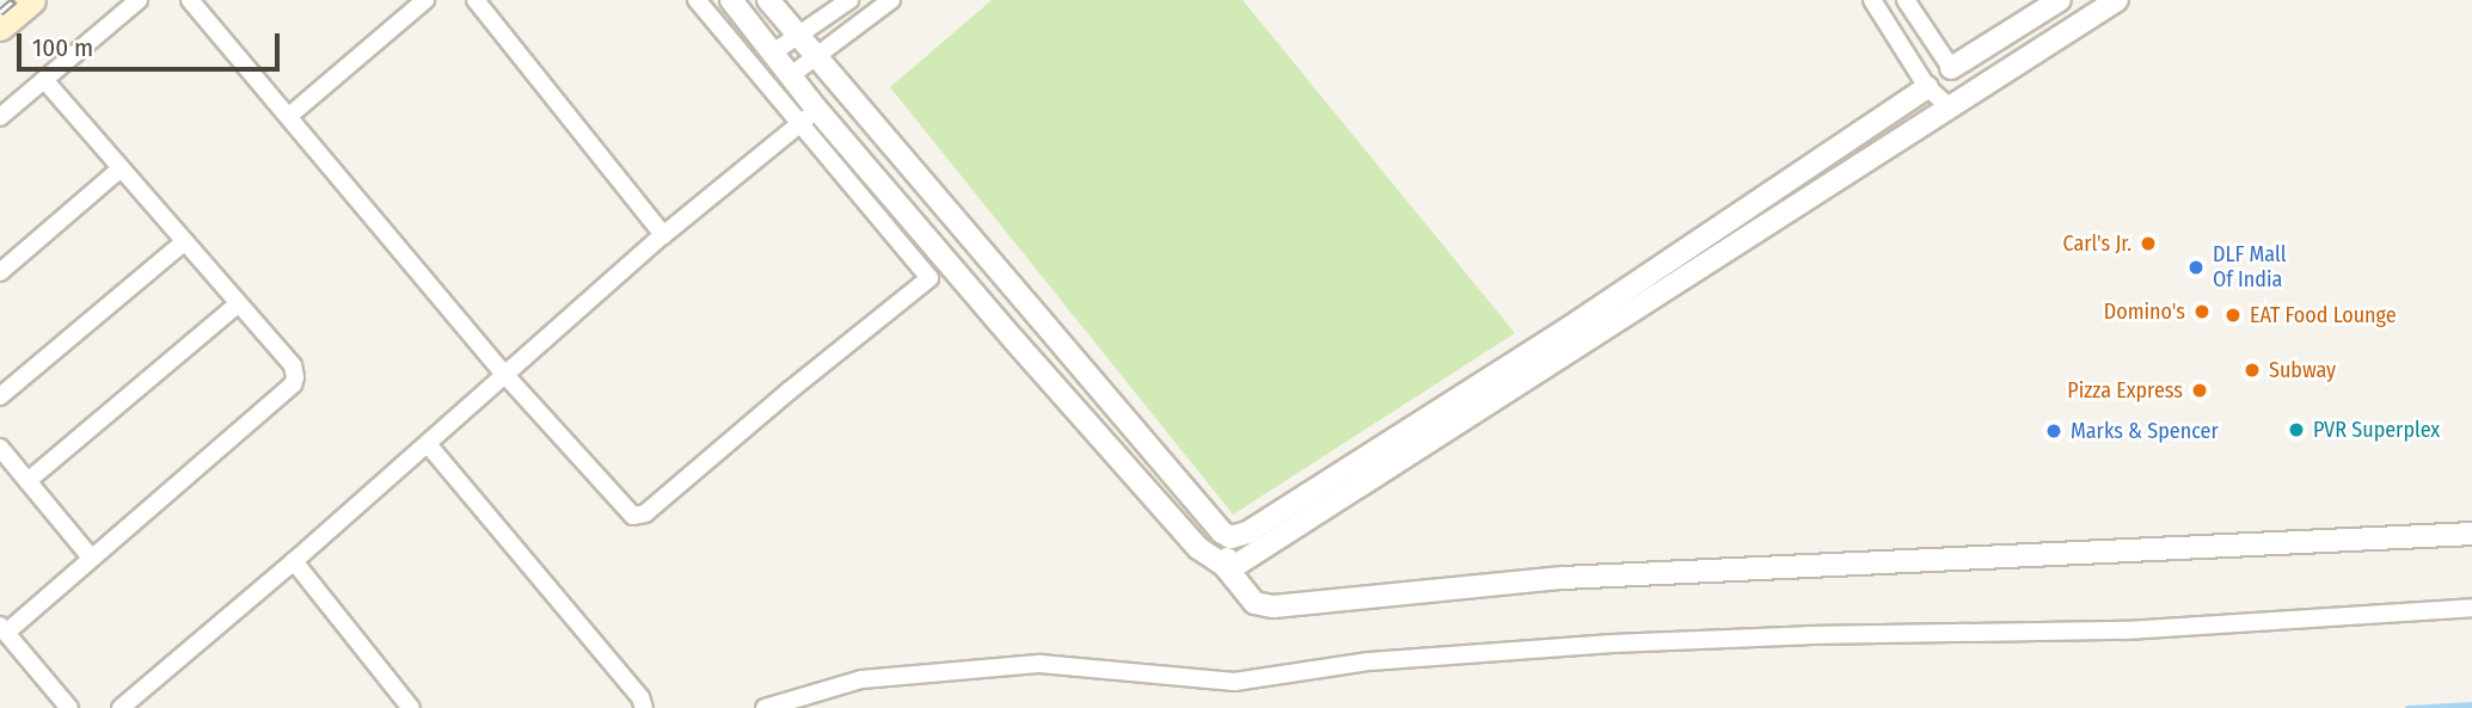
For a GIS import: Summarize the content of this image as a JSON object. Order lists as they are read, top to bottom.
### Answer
{
  "places": [
    "Carl's Jr.",
    "DLF Mall Of India",
    "Domino's",
    "EAT Food Lounge",
    "Subway",
    "Pizza Express",
    "PVR Superplex",
    "Marks & Spencer"
  ],
  "scale_bar": "100 m"
}
